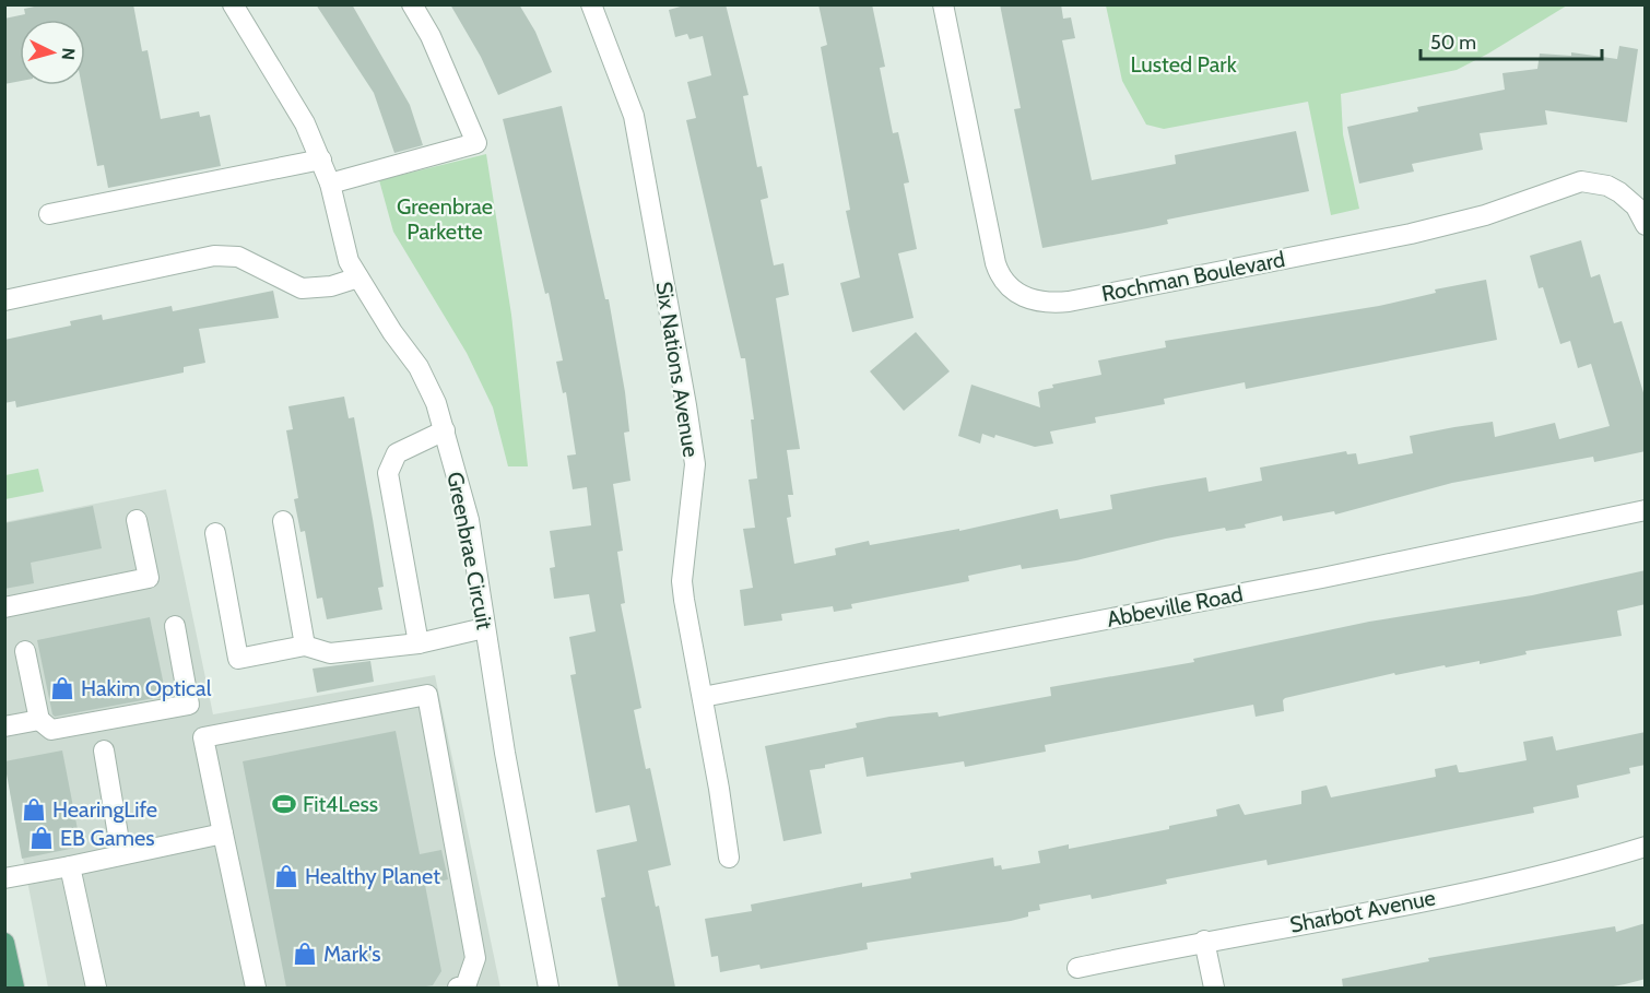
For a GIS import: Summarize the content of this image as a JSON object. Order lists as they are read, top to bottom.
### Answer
{
  "streets": {
    "street": [
      "Rochman Boulevard",
      "Six Nations Avenue",
      "Greenbrae Circuit",
      "Abbeville Road",
      "Sharbot Avenue"
    ]
  },
  "crossings": [
    ["Six Nations Avenue", "Abbeville Road"]
  ],
  "parks": ["Lusted Park", "Greenbrae Parkette"],
  "places": {
    "shop": [
      "Hakim Optical",
      "HearingLife",
      "EB Games",
      "Healthy Planet",
      "Mark's"
    ],
    "sports": ["Fit4Less"]
  },
  "scale_bar": "50 m",
  "north": "right"
}
